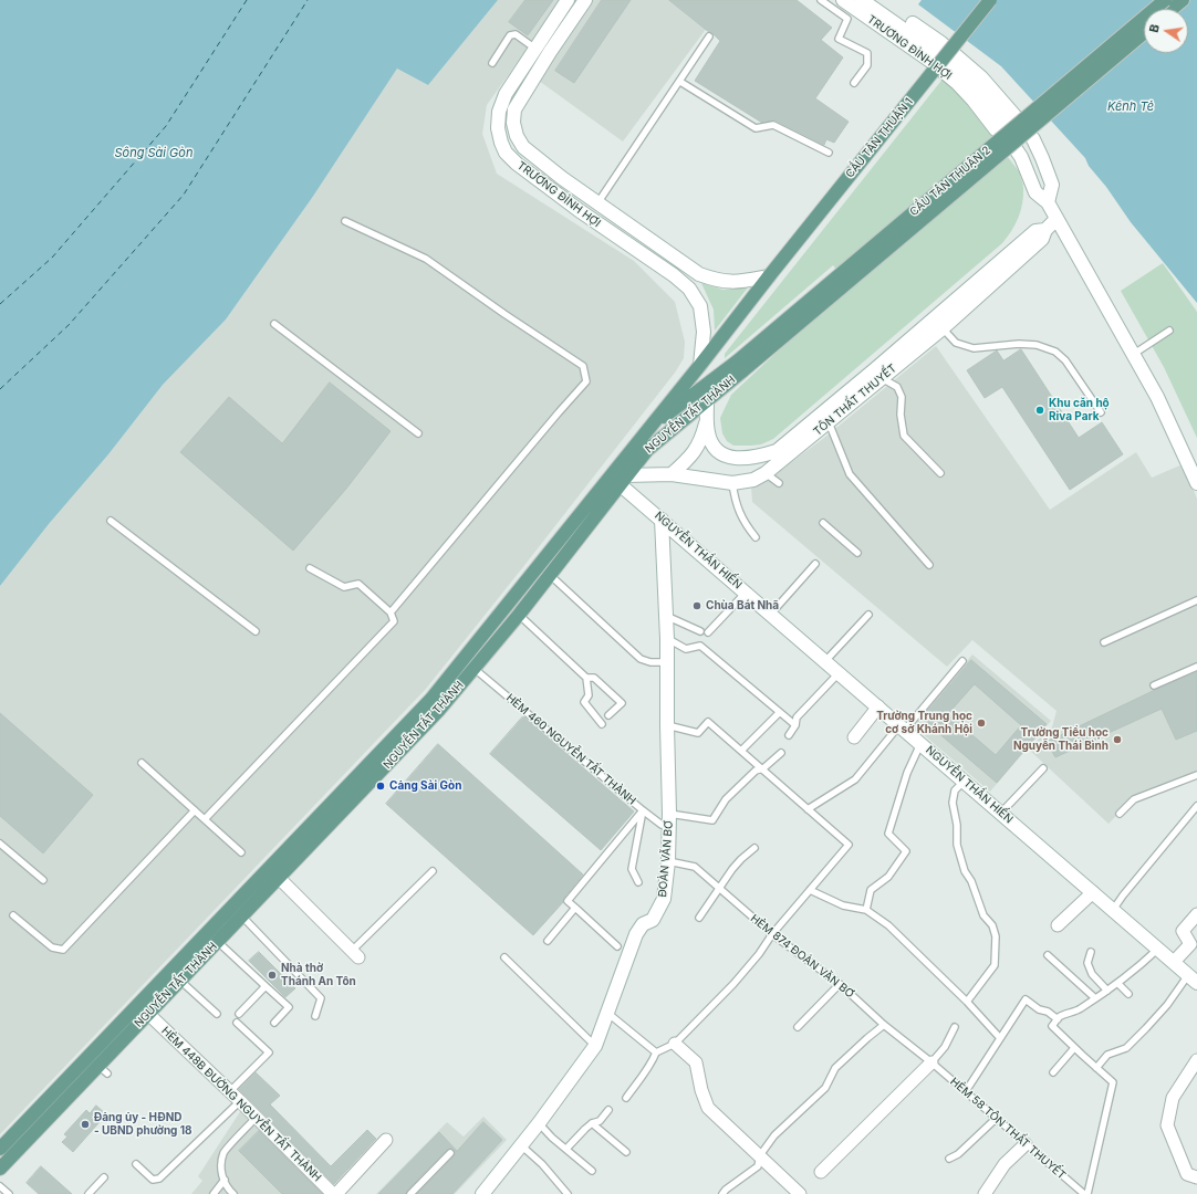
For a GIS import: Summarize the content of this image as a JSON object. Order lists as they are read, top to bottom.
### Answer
{
  "streets": {
    "main road": [
      "TRƯƠNG ĐÌNH HỢI",
      "CẦU TÂN THUẬN 1",
      "CẦU TÂN THUẬN 2",
      "TÔN THẤT THUYẾT",
      "NGUYỄN TẤT THÀNH",
      "NGUYỄN THẦN HIẾN",
      "ĐOÀN VĂN BƠ"
    ],
    "street": ["HẺM 448B ĐƯỜNG NGUYỄN TẤT THÀNH"],
    "lane": ["HẺM 460 NGUYỄN TẤT THÀNH", "HẺM 874 ĐOÀN VĂN BƠ", "HẺM 58 TÔN THẤT THUYẾT"]
  },
  "crossings": [
    ["TRƯƠNG ĐÌNH HỢI", "CẦU TÂN THUẬN 1"],
    ["TRƯƠNG ĐÌNH HỢI", "TÔN THẤT THUYẾT"],
    ["TRƯƠNG ĐÌNH HỢI", "NGUYỄN TẤT THÀNH"],
    ["CẦU TÂN THUẬN 1", "NGUYỄN TẤT THÀNH"],
    ["CẦU TÂN THUẬN 2", "NGUYỄN TẤT THÀNH"],
    ["TÔN THẤT THUYẾT", "NGUYỄN TẤT THÀNH"],
    ["TÔN THẤT THUYẾT", "NGUYỄN THẦN HIẾN"],
    ["NGUYỄN TẤT THÀNH", "NGUYỄN THẦN HIẾN"],
    ["NGUYỄN TẤT THÀNH", "HẺM 460 NGUYỄN TẤT THÀNH"],
    ["NGUYỄN TẤT THÀNH", "HẺM 448B ĐƯỜNG NGUYỄN TẤT THÀNH"],
    ["NGUYỄN THẦN HIẾN", "ĐOÀN VĂN BƠ"],
    ["HẺM 460 NGUYỄN TẤT THÀNH", "ĐOÀN VĂN BƠ"],
    ["ĐOÀN VĂN BƠ", "HẺM 874 ĐOÀN VĂN BƠ"],
    ["HẺM 874 ĐOÀN VĂN BƠ", "HẺM 58 TÔN THẤT THUYẾT"]
  ],
  "water": ["Kênh Tẻ", "Sông Sài Gòn"],
  "places": [
    "Khu căn hộ Riva Park",
    "Chùa Bát Nhã",
    "Trường Trung học cơ sở Khánh Hội",
    "Trường Tiểu học Nguyễn Thái Bình",
    "Cảng Sài Gòn",
    "Nhà thờ Thánh An Tôn",
    "Đảng ủy - HĐND - UBND phường 18"
  ],
  "north": "left"
}
